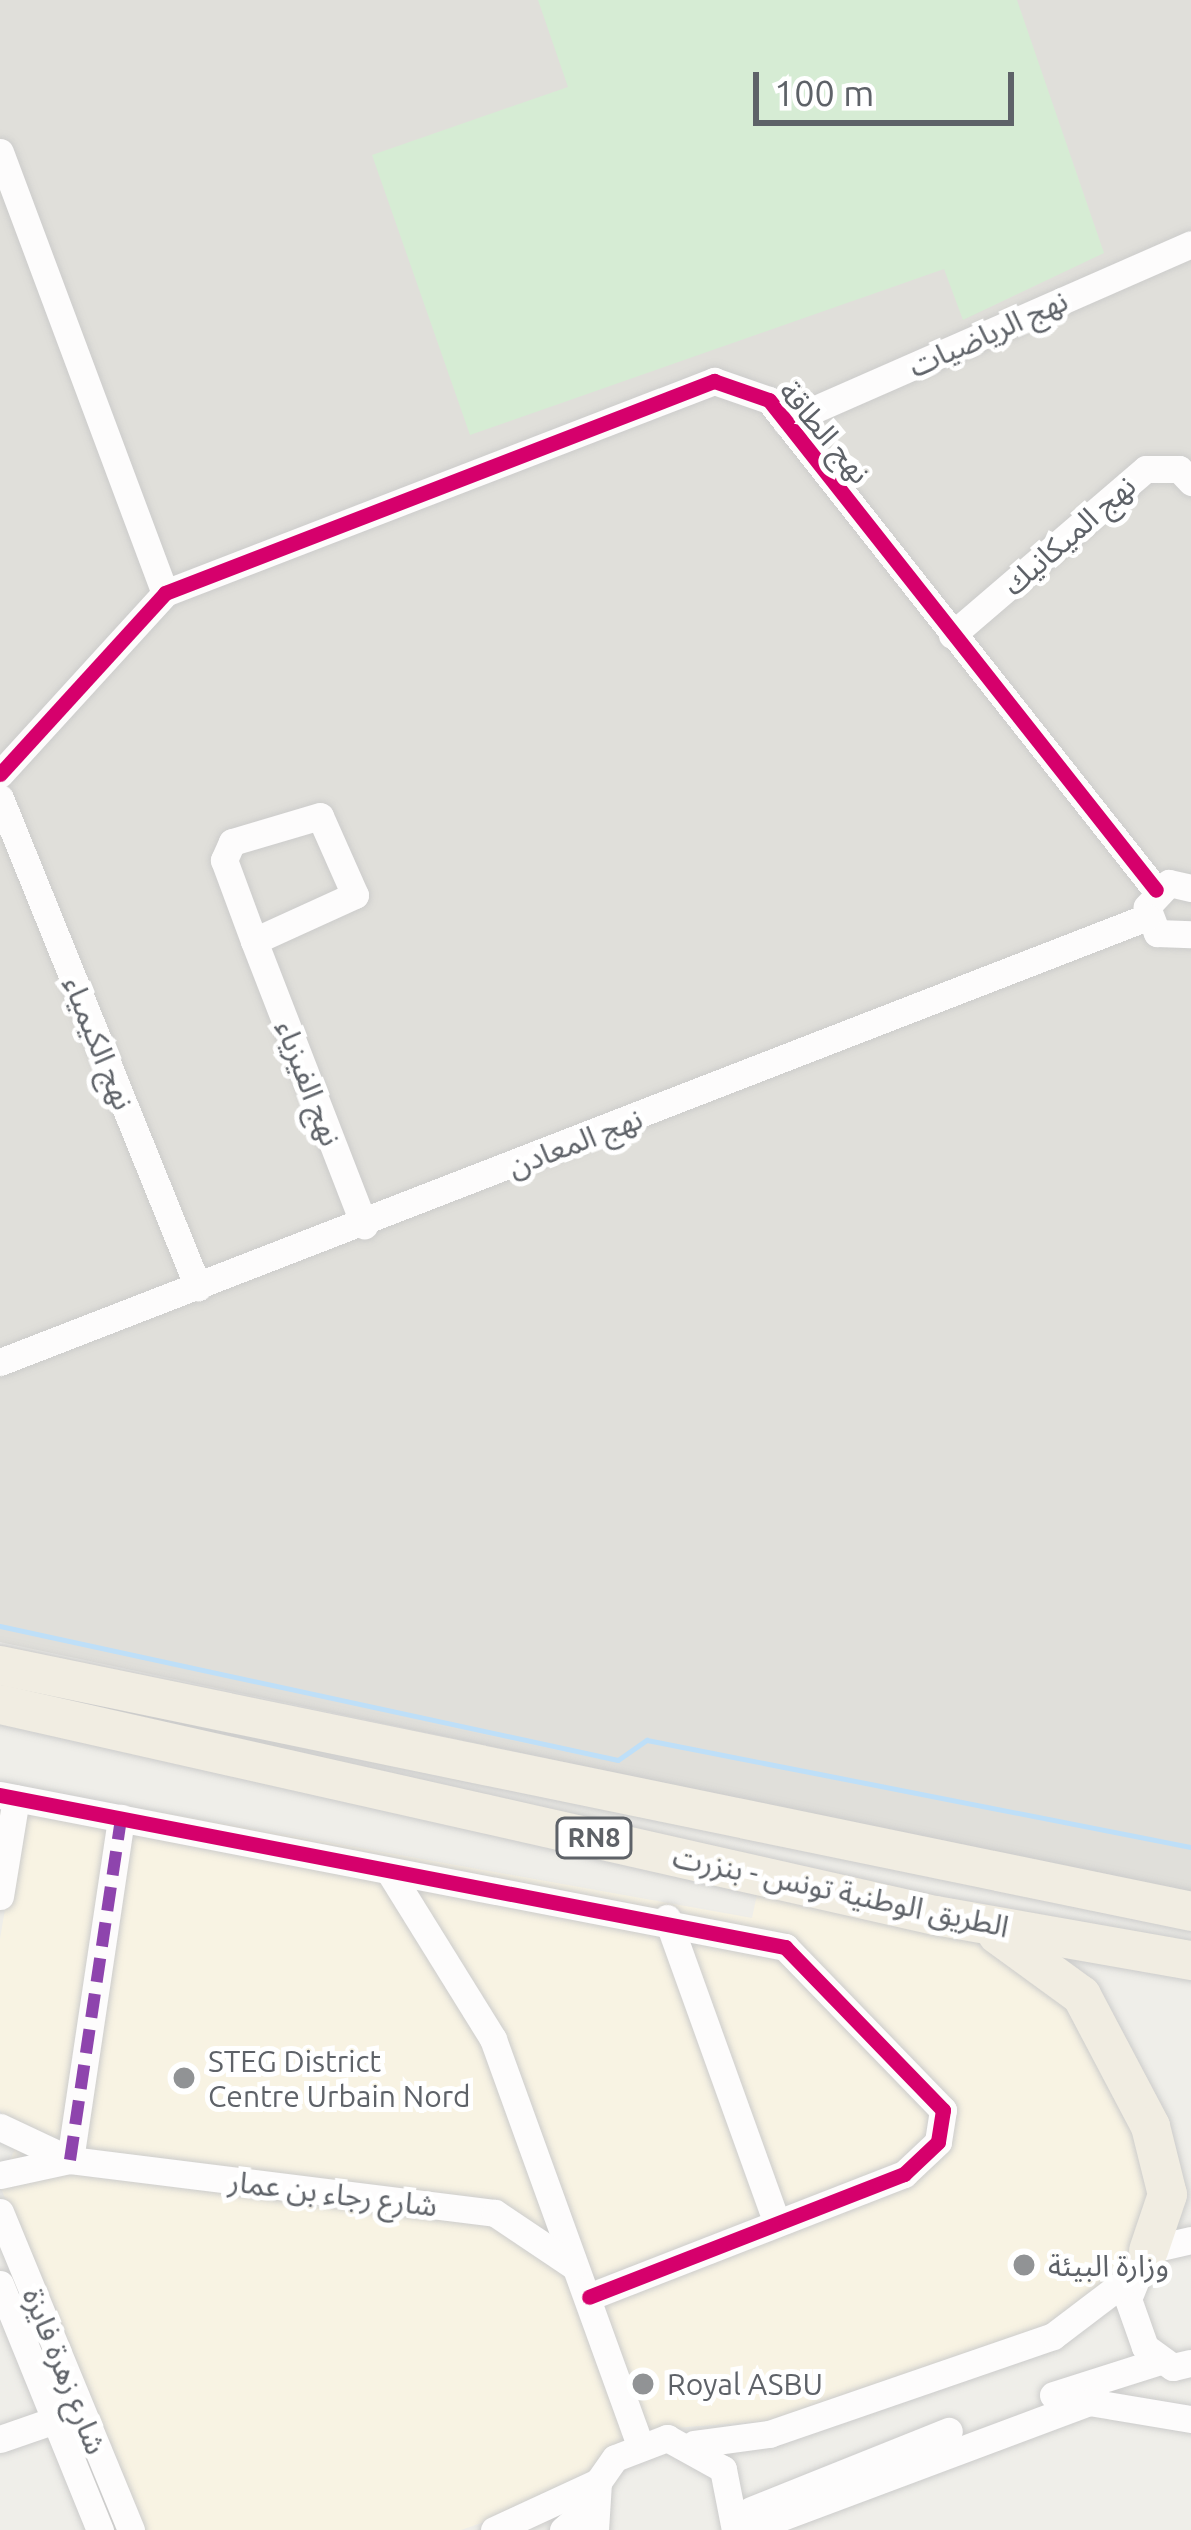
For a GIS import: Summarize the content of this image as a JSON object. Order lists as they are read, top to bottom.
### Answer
{
  "streets": {
    "highway": ["RN8", "الطريق الوطنية تونس - بنزرت"],
    "street": [
      "نهج الرياضيات",
      "نهج الطاقة",
      "نهج الميكانيك",
      "نهج الكيمياء",
      "نهج الفيزياء",
      "نهج المعادن",
      "شارع رجاء بن عمار",
      "شارع زهرة فايزة"
    ]
  },
  "crossings": [
    ["نهج الرياضيات", "نهج الطاقة"],
    ["نهج الطاقة", "نهج الميكانيك"],
    ["نهج الطاقة", "نهج المعادن"],
    ["نهج الكيمياء", "نهج المعادن"],
    ["نهج الفيزياء", "نهج المعادن"]
  ],
  "places": ["STEG District Centre Urbain Nord", "وزارة البيئة", "Royal ASBU"],
  "scale_bar": "100 m"
}
